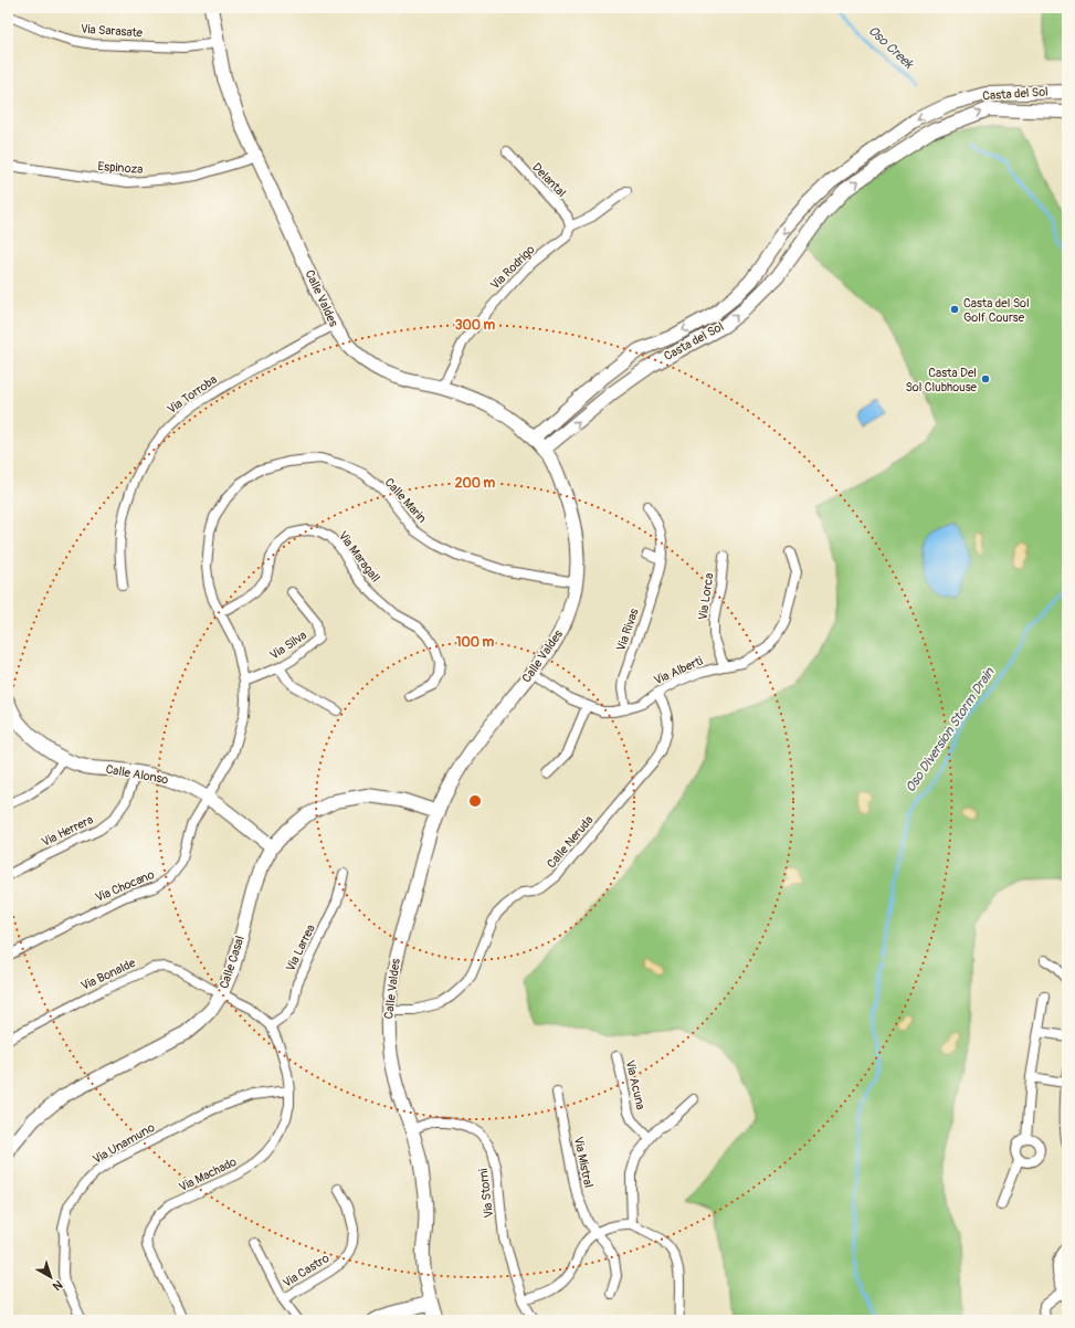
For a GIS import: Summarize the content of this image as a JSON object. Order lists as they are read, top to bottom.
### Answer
{
  "streets": {
    "street": [
      "Via Sarasate",
      "Casta del Sol",
      "Espinoza",
      "Delantal",
      "Via Rodrigo",
      "Calle Valdes",
      "Via Torroba",
      "Calle Marin",
      "Via Maragall",
      "Via Lorca",
      "Via Rivas",
      "Via Silva",
      "Via Alberti",
      "Calle Alonso",
      "Via Herrera",
      "Calle Neruda",
      "Via Chocano",
      "Via Larrea",
      "Calle Casal",
      "Via Bonalde",
      "Via Acuna",
      "Via Unamuno",
      "Via Mistral",
      "Via Machado",
      "Via Storni",
      "Via Castro"
    ]
  },
  "crossings": [
    ["Via Sarasate", "Calle Valdes"],
    ["Casta del Sol", "Calle Valdes"],
    ["Espinoza", "Calle Valdes"],
    ["Delantal", "Via Rodrigo"],
    ["Via Rodrigo", "Calle Valdes"],
    ["Calle Valdes", "Via Torroba"],
    ["Calle Valdes", "Calle Marin"],
    ["Calle Valdes", "Via Alberti"],
    ["Calle Valdes", "Calle Neruda"],
    ["Calle Valdes", "Calle Casal"],
    ["Calle Valdes", "Via Storni"],
    ["Calle Marin", "Via Maragall"],
    ["Calle Marin", "Via Silva"],
    ["Calle Marin", "Calle Alonso"],
    ["Calle Marin", "Via Chocano"],
    ["Via Lorca", "Via Alberti"],
    ["Via Rivas", "Via Alberti"],
    ["Via Alberti", "Calle Neruda"],
    ["Calle Alonso", "Via Herrera"],
    ["Calle Alonso", "Via Chocano"],
    ["Calle Alonso", "Calle Casal"],
    ["Via Larrea", "Via Machado"],
    ["Calle Casal", "Via Bonalde"],
    ["Calle Casal", "Via Machado"],
    ["Via Bonalde", "Via Machado"],
    ["Via Unamuno", "Via Machado"]
  ],
  "water": ["Oso Creek", "Oso Diversion Storm Drain"],
  "places": ["Casta del Sol Golf Course", "Casta Del Sol Clubhouse"],
  "north": "bottom right",
  "rings": ["300 m", "200 m", "100 m"]
}
